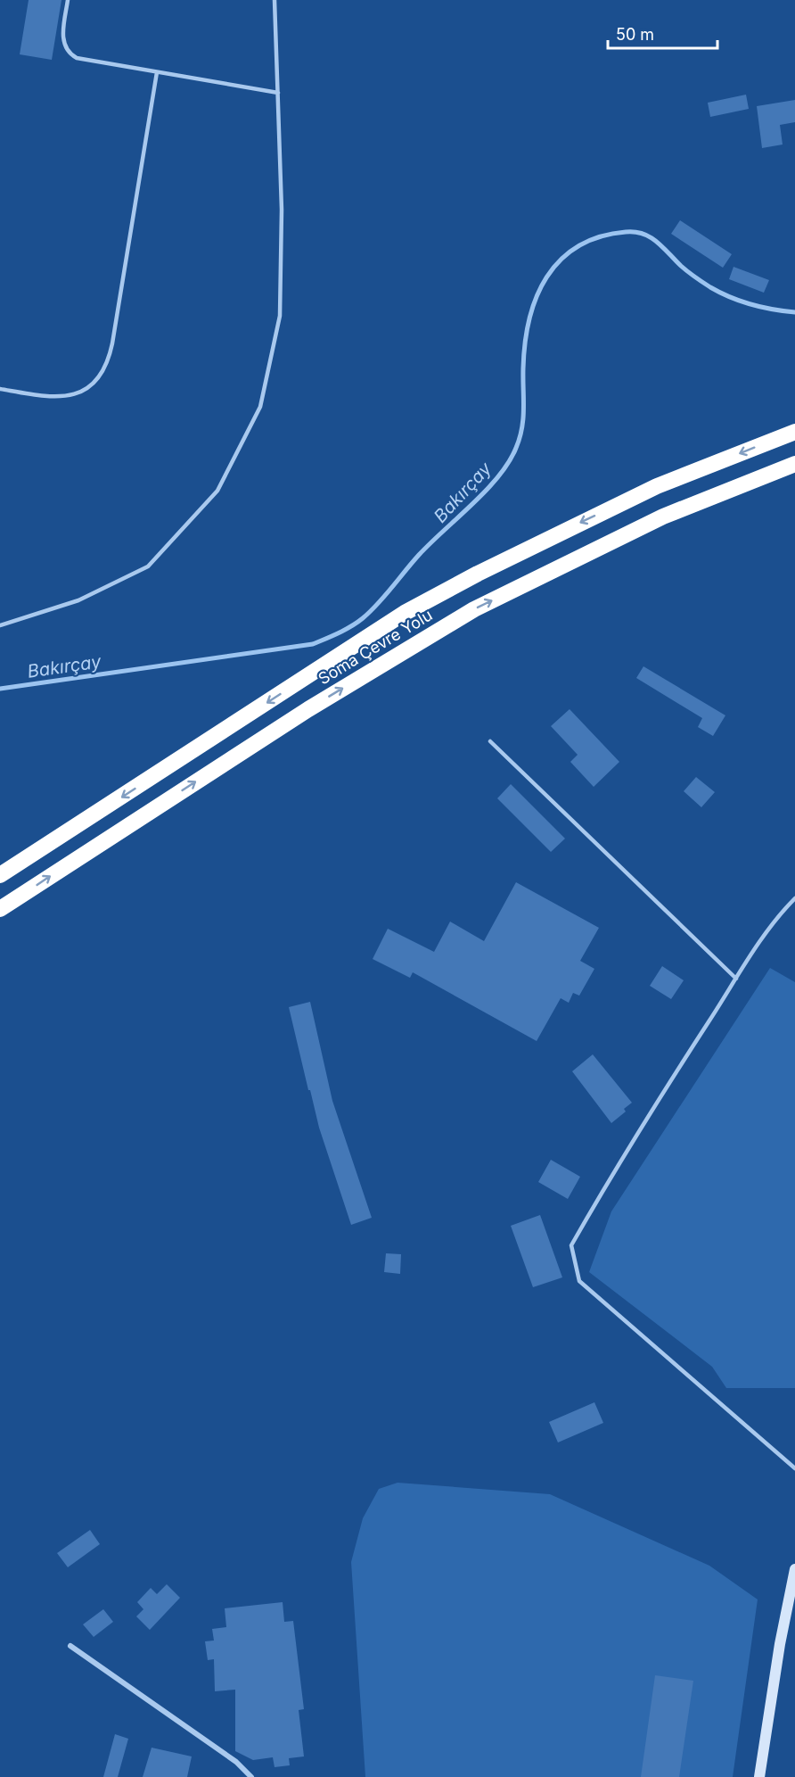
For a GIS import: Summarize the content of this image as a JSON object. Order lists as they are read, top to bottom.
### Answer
{
  "streets": {
    "highway": ["Soma Çevre Yolu"]
  },
  "water": ["Bakırçay"],
  "scale_bar": "50 m"
}
